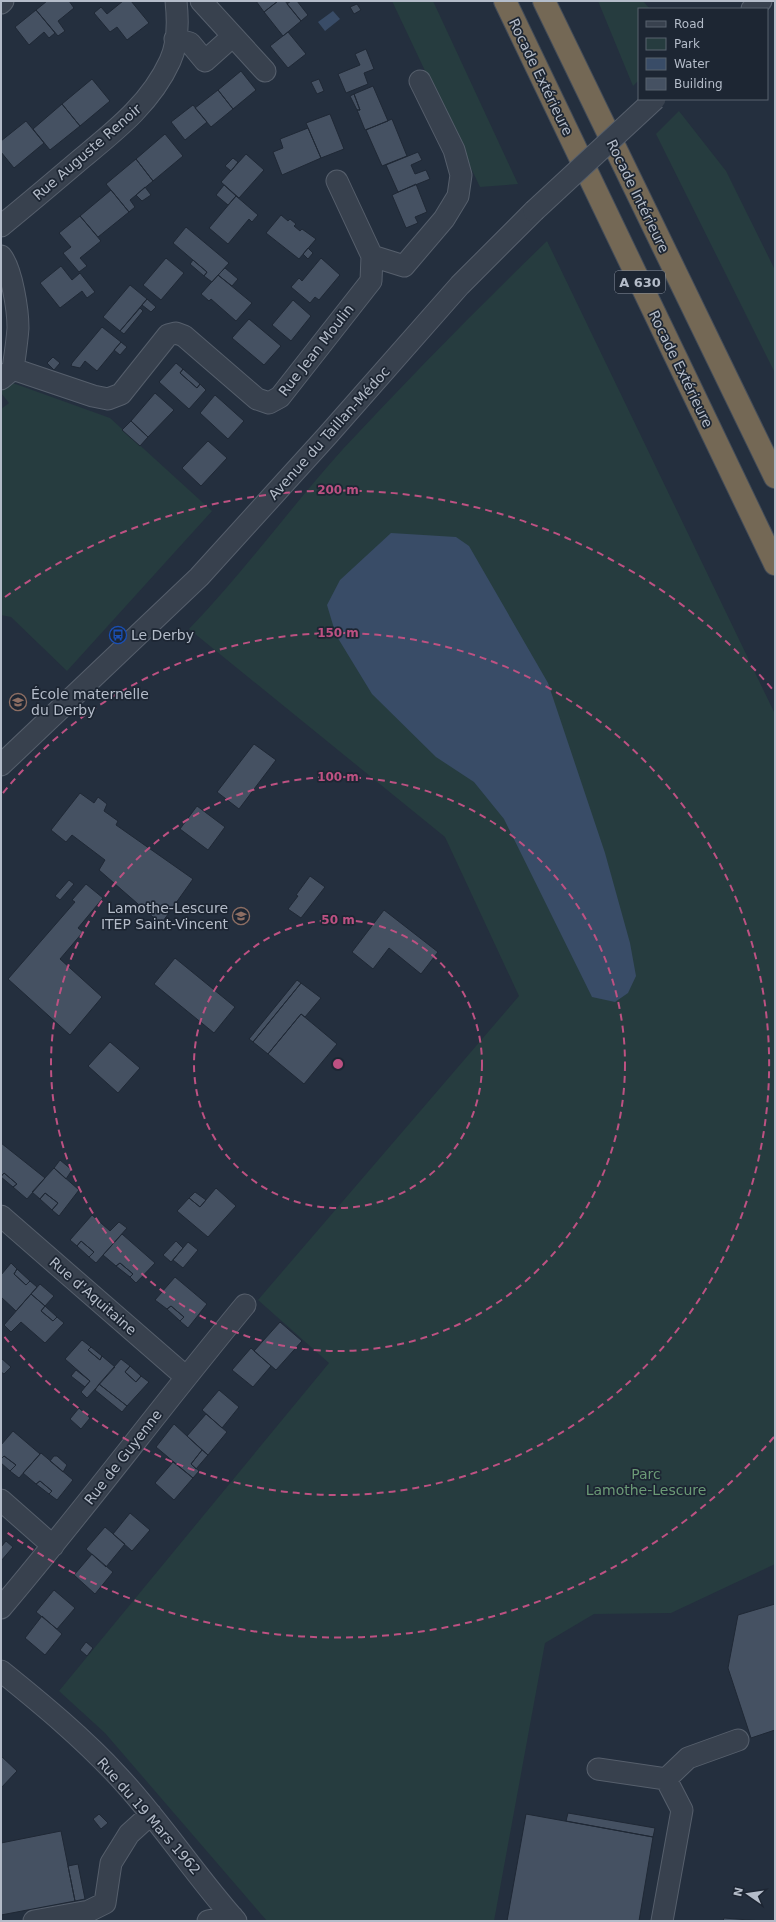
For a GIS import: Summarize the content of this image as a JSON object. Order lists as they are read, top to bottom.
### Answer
{
  "streets": {
    "highway": ["Rocade Extérieure", "Rocade Intérieure", "A 630"],
    "street": [
      "Rue Auguste Renoir",
      "Rue Jean Moulin",
      "Avenue du Taillan-Médoc",
      "Rue d'Aquitaine",
      "Rue de Guyenne",
      "Rue du 19 Mars 1962"
    ]
  },
  "crossings": [
    ["Rue d'Aquitaine", "Rue de Guyenne"]
  ],
  "parks": ["Parc Lamothe-Lescure"],
  "places": {
    "bus stop": ["Le Derby"],
    "school or university": ["École maternelle du Derby", "Lamothe-Lescure ITEP Saint-Vincent"]
  },
  "legend": [
    "Road",
    "Park",
    "Water",
    "Building"
  ],
  "north": "left",
  "rings": [
    "200 m",
    "150 m",
    "100 m",
    "50 m"
  ]
}
